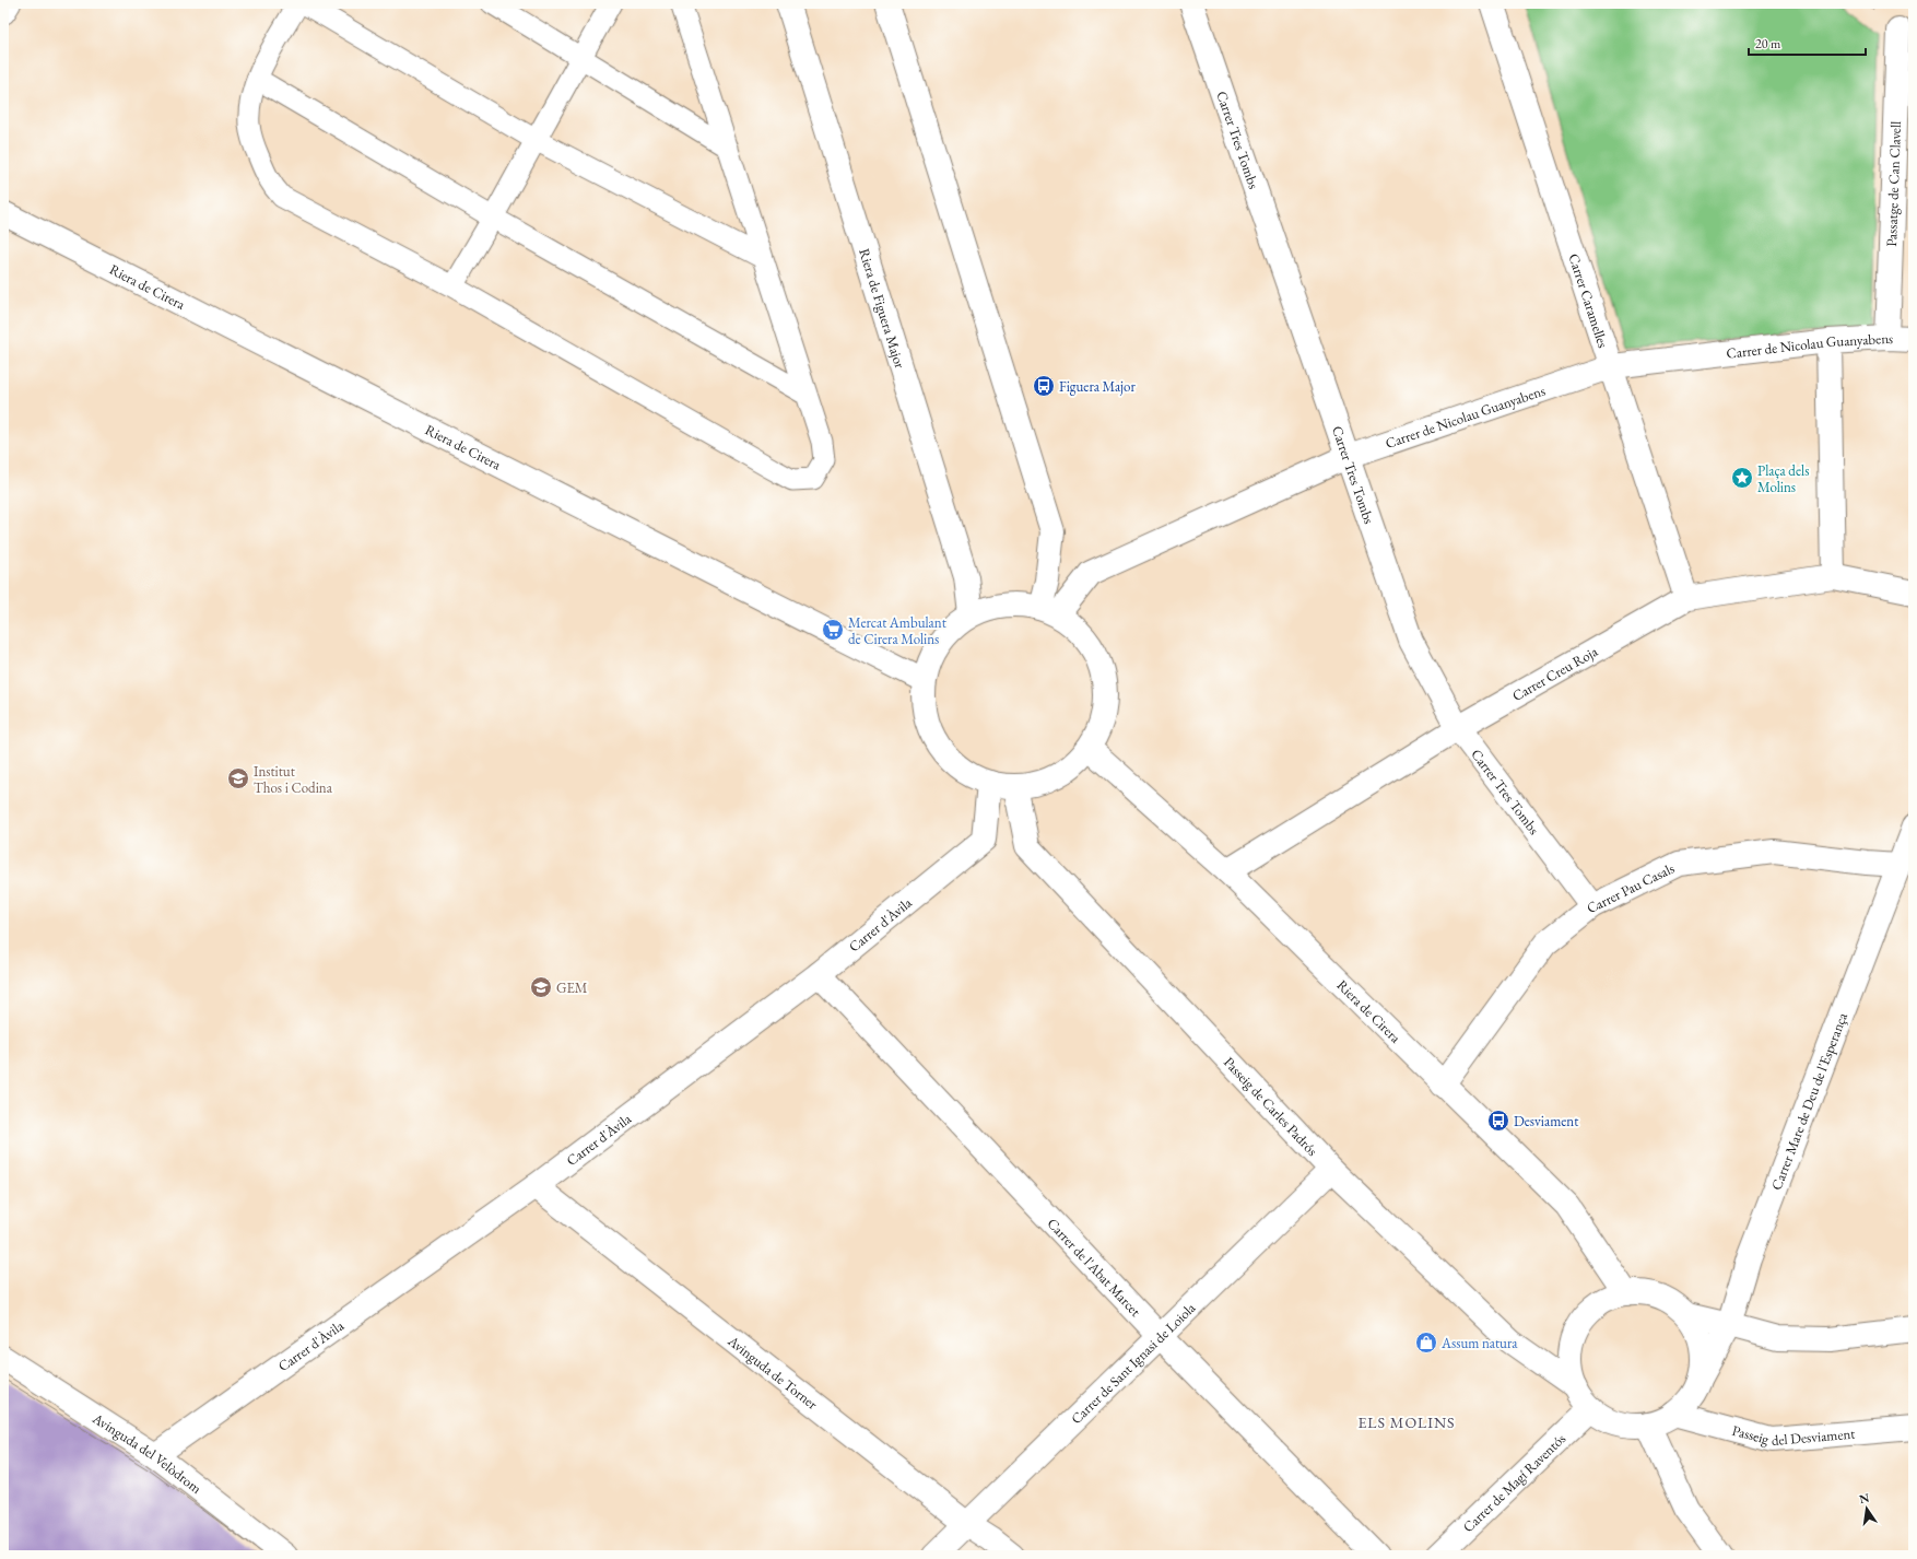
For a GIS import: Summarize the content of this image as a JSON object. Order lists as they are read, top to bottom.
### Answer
{
  "streets": {
    "street": [
      "Carrer Tres Tombs",
      "Passatge de Can Clavell",
      "Riera de Cirera",
      "Carrer Caramelles",
      "Riera de Figuera Major",
      "Carrer de Nicolau Guanyabens",
      "Carrer Creu Roja",
      "Carrer Pau Casals",
      "Carrer d'Àvila",
      "Carrer Mare de Deu de l'Esperança",
      "Passeig de Carles Padrós",
      "Carrer de l'Abat Marcet",
      "Carrer de Sant Ignasi de Loiola",
      "Avinguda de Torner",
      "Passeig del Desviament",
      "Avinguda del Velòdrom",
      "Carrer de Magí Raventós"
    ]
  },
  "crossings": [
    ["Carrer Tres Tombs", "Carrer de Nicolau Guanyabens"],
    ["Carrer Tres Tombs", "Carrer Creu Roja"],
    ["Carrer Tres Tombs", "Carrer Pau Casals"],
    ["Passatge de Can Clavell", "Carrer de Nicolau Guanyabens"],
    ["Riera de Cirera", "Carrer Creu Roja"],
    ["Riera de Cirera", "Carrer Pau Casals"],
    ["Riera de Cirera", "Carrer Mare de Deu de l'Esperança"],
    ["Riera de Cirera", "Passeig de Carles Padrós"],
    ["Riera de Cirera", "Passeig del Desviament"],
    ["Riera de Cirera", "Carrer de Magí Raventós"],
    ["Carrer Caramelles", "Carrer de Nicolau Guanyabens"],
    ["Carrer Caramelles", "Carrer Creu Roja"],
    ["Carrer Pau Casals", "Carrer Mare de Deu de l'Esperança"],
    ["Carrer d'Àvila", "Carrer de l'Abat Marcet"],
    ["Carrer d'Àvila", "Avinguda de Torner"],
    ["Carrer d'Àvila", "Avinguda del Velòdrom"],
    ["Carrer Mare de Deu de l'Esperança", "Passeig de Carles Padrós"],
    ["Carrer Mare de Deu de l'Esperança", "Passeig del Desviament"],
    ["Carrer Mare de Deu de l'Esperança", "Carrer de Magí Raventós"],
    ["Passeig de Carles Padrós", "Carrer de Sant Ignasi de Loiola"],
    ["Passeig de Carles Padrós", "Passeig del Desviament"],
    ["Passeig de Carles Padrós", "Carrer de Magí Raventós"],
    ["Carrer de l'Abat Marcet", "Carrer de Sant Ignasi de Loiola"],
    ["Carrer de Sant Ignasi de Loiola", "Avinguda de Torner"],
    ["Passeig del Desviament", "Carrer de Magí Raventós"]
  ],
  "districts": ["ELS MOLINS"],
  "places": {
    "bus stop": ["Figuera Major", "Desviament"],
    "place": ["Plaça dels Molins"],
    "supermarket": ["Mercat Ambulant de Cirera Molins"],
    "school or university": ["Institut Thos i Codina", "GEM"],
    "shop": ["Assum natura"]
  },
  "scale_bar": "20 m",
  "north": "top"
}
